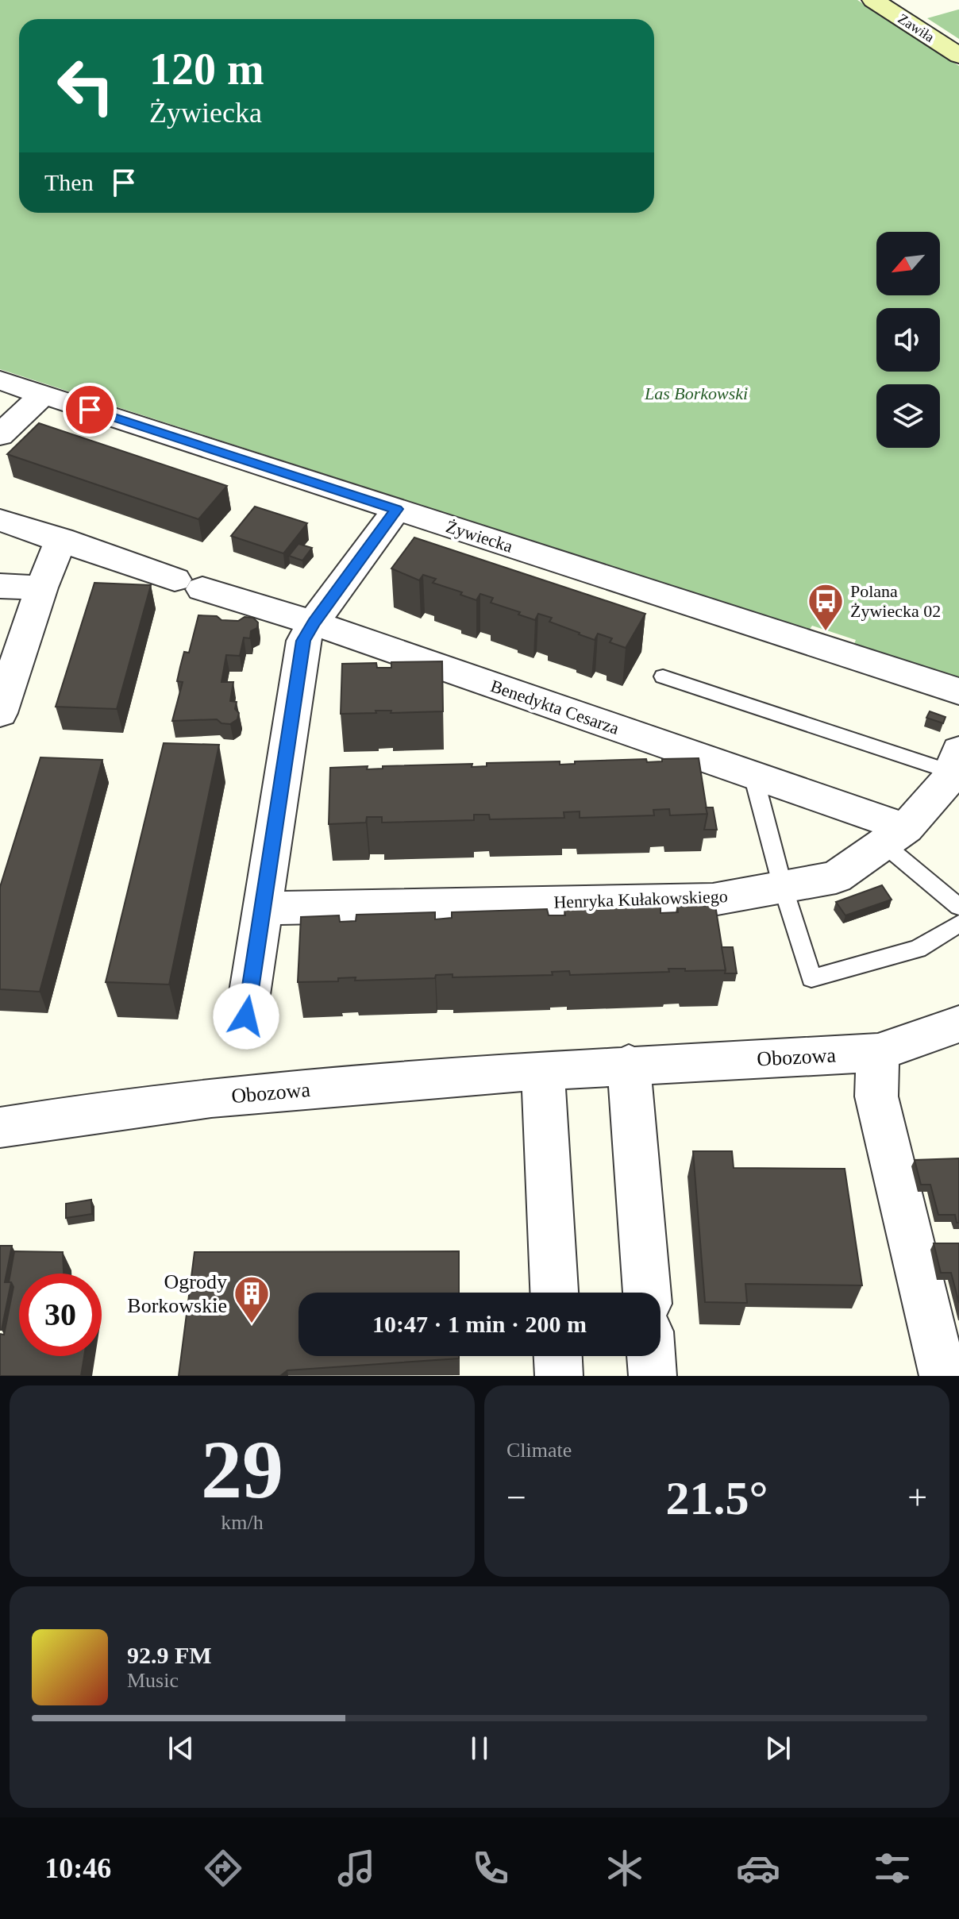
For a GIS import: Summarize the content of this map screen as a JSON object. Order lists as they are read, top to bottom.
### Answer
{
  "streets": {
    "street": [
      "Zawiła",
      "Żywiecka",
      "Benedykta Cesarza",
      "Henryka Kułakowskiego",
      "Obozowa"
    ]
  },
  "crossings": [
    ["Benedykta Cesarza", "Henryka Kułakowskiego"]
  ],
  "parks": ["Las Borkowski"],
  "places": {
    "bus stop": ["Polana Żywiecka 02"],
    "building": ["Ogrody Borkowskie"]
  },
  "north": "bottom left",
  "page": {
    "turn": ["120 m", "Żywiecka"],
    "then": "Then",
    "limit": "30",
    "trip": "10:47 · 1 min · 200 m",
    "tile": [
      ["29", "km/h"],
      "Climate"
    ],
    "heat": ["−", "21.5°", "+"],
    "song": ["92.9 FM", "Music"],
    "tabs": "10:46"
  }
}
